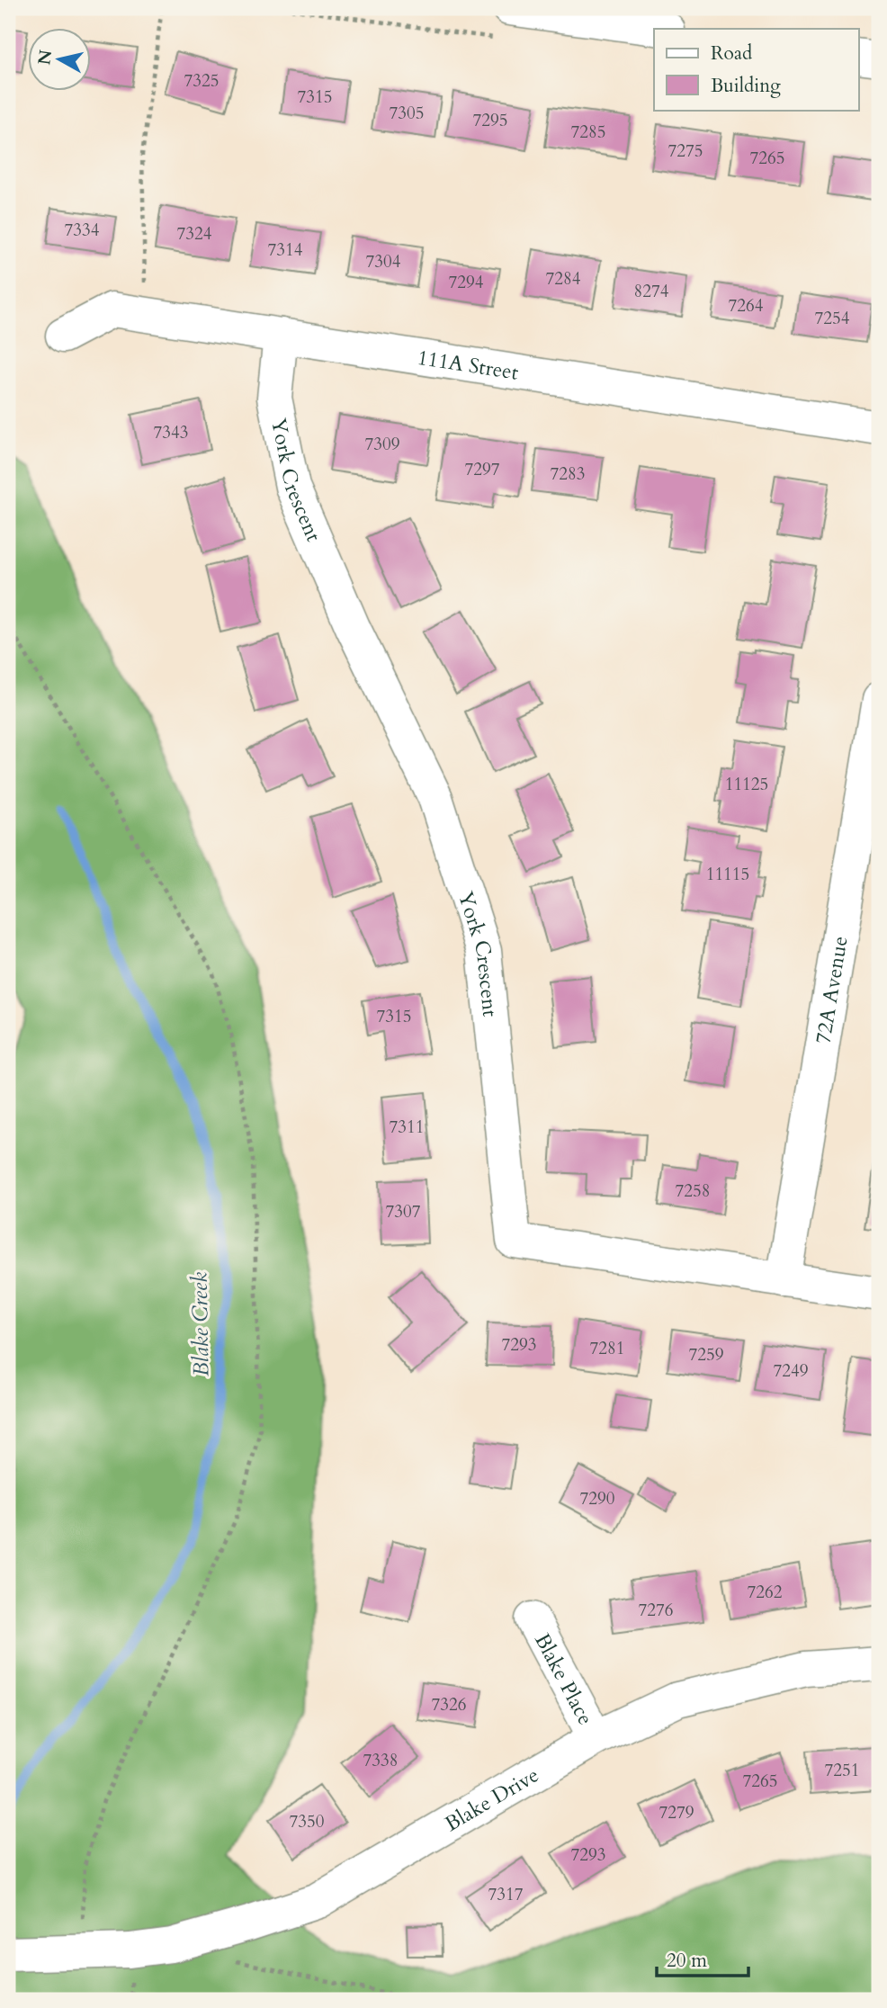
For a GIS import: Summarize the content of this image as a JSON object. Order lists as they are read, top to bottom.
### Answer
{
  "streets": {
    "street": [
      "111A Street",
      "York Crescent",
      "72A Avenue",
      "Blake Place",
      "Blake Drive"
    ]
  },
  "crossings": [
    ["111A Street", "York Crescent"],
    ["York Crescent", "72A Avenue"],
    ["Blake Place", "Blake Drive"]
  ],
  "water": ["Blake Creek"],
  "house_numbers": [
    "7325",
    "7315",
    "7305",
    "7295",
    "7285",
    "7275",
    "7265",
    "7334",
    "7324",
    "7314",
    "7304",
    "7284",
    "7294",
    "8274",
    "7264",
    "7254",
    "7343",
    "7309",
    "7297",
    "7283",
    "11125",
    "11115",
    "7315",
    "7311",
    "7258",
    "7307",
    "7293",
    "7281",
    "7259",
    "7249",
    "7290",
    "7262",
    "7276",
    "7326",
    "7338",
    "7251",
    "7265",
    "7279",
    "7350",
    "7293",
    "7317"
  ],
  "legend": ["Road", "Building"],
  "scale_bar": "20 m",
  "north": "left"
}
